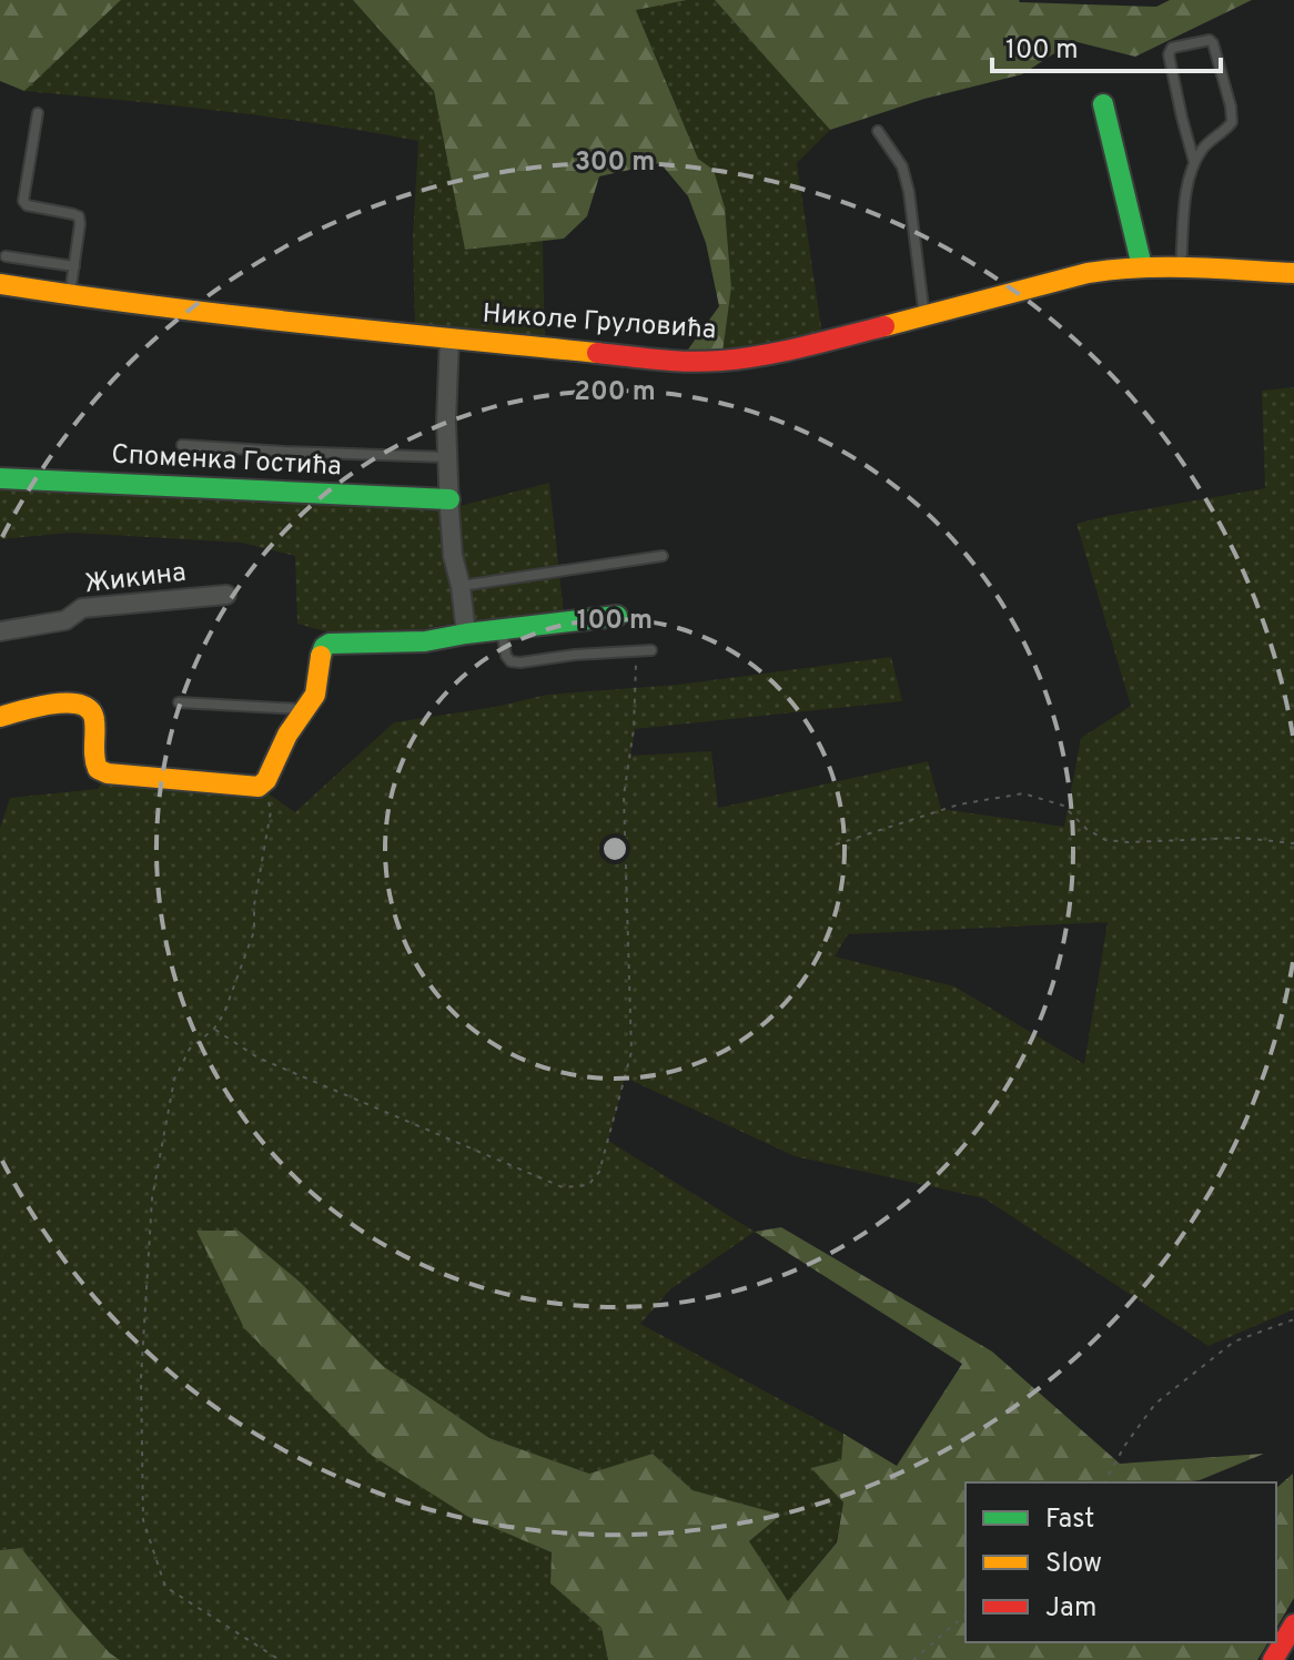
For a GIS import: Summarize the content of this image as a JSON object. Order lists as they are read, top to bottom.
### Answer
{
  "streets": {
    "main road": ["Николе Груловића", "Споменка Гостића"],
    "street": ["Жикина"]
  },
  "legend": ["Fast", "Slow", "Jam"],
  "scale_bar": "100 m",
  "rings": ["300 m", "200 m", "100 m"]
}
